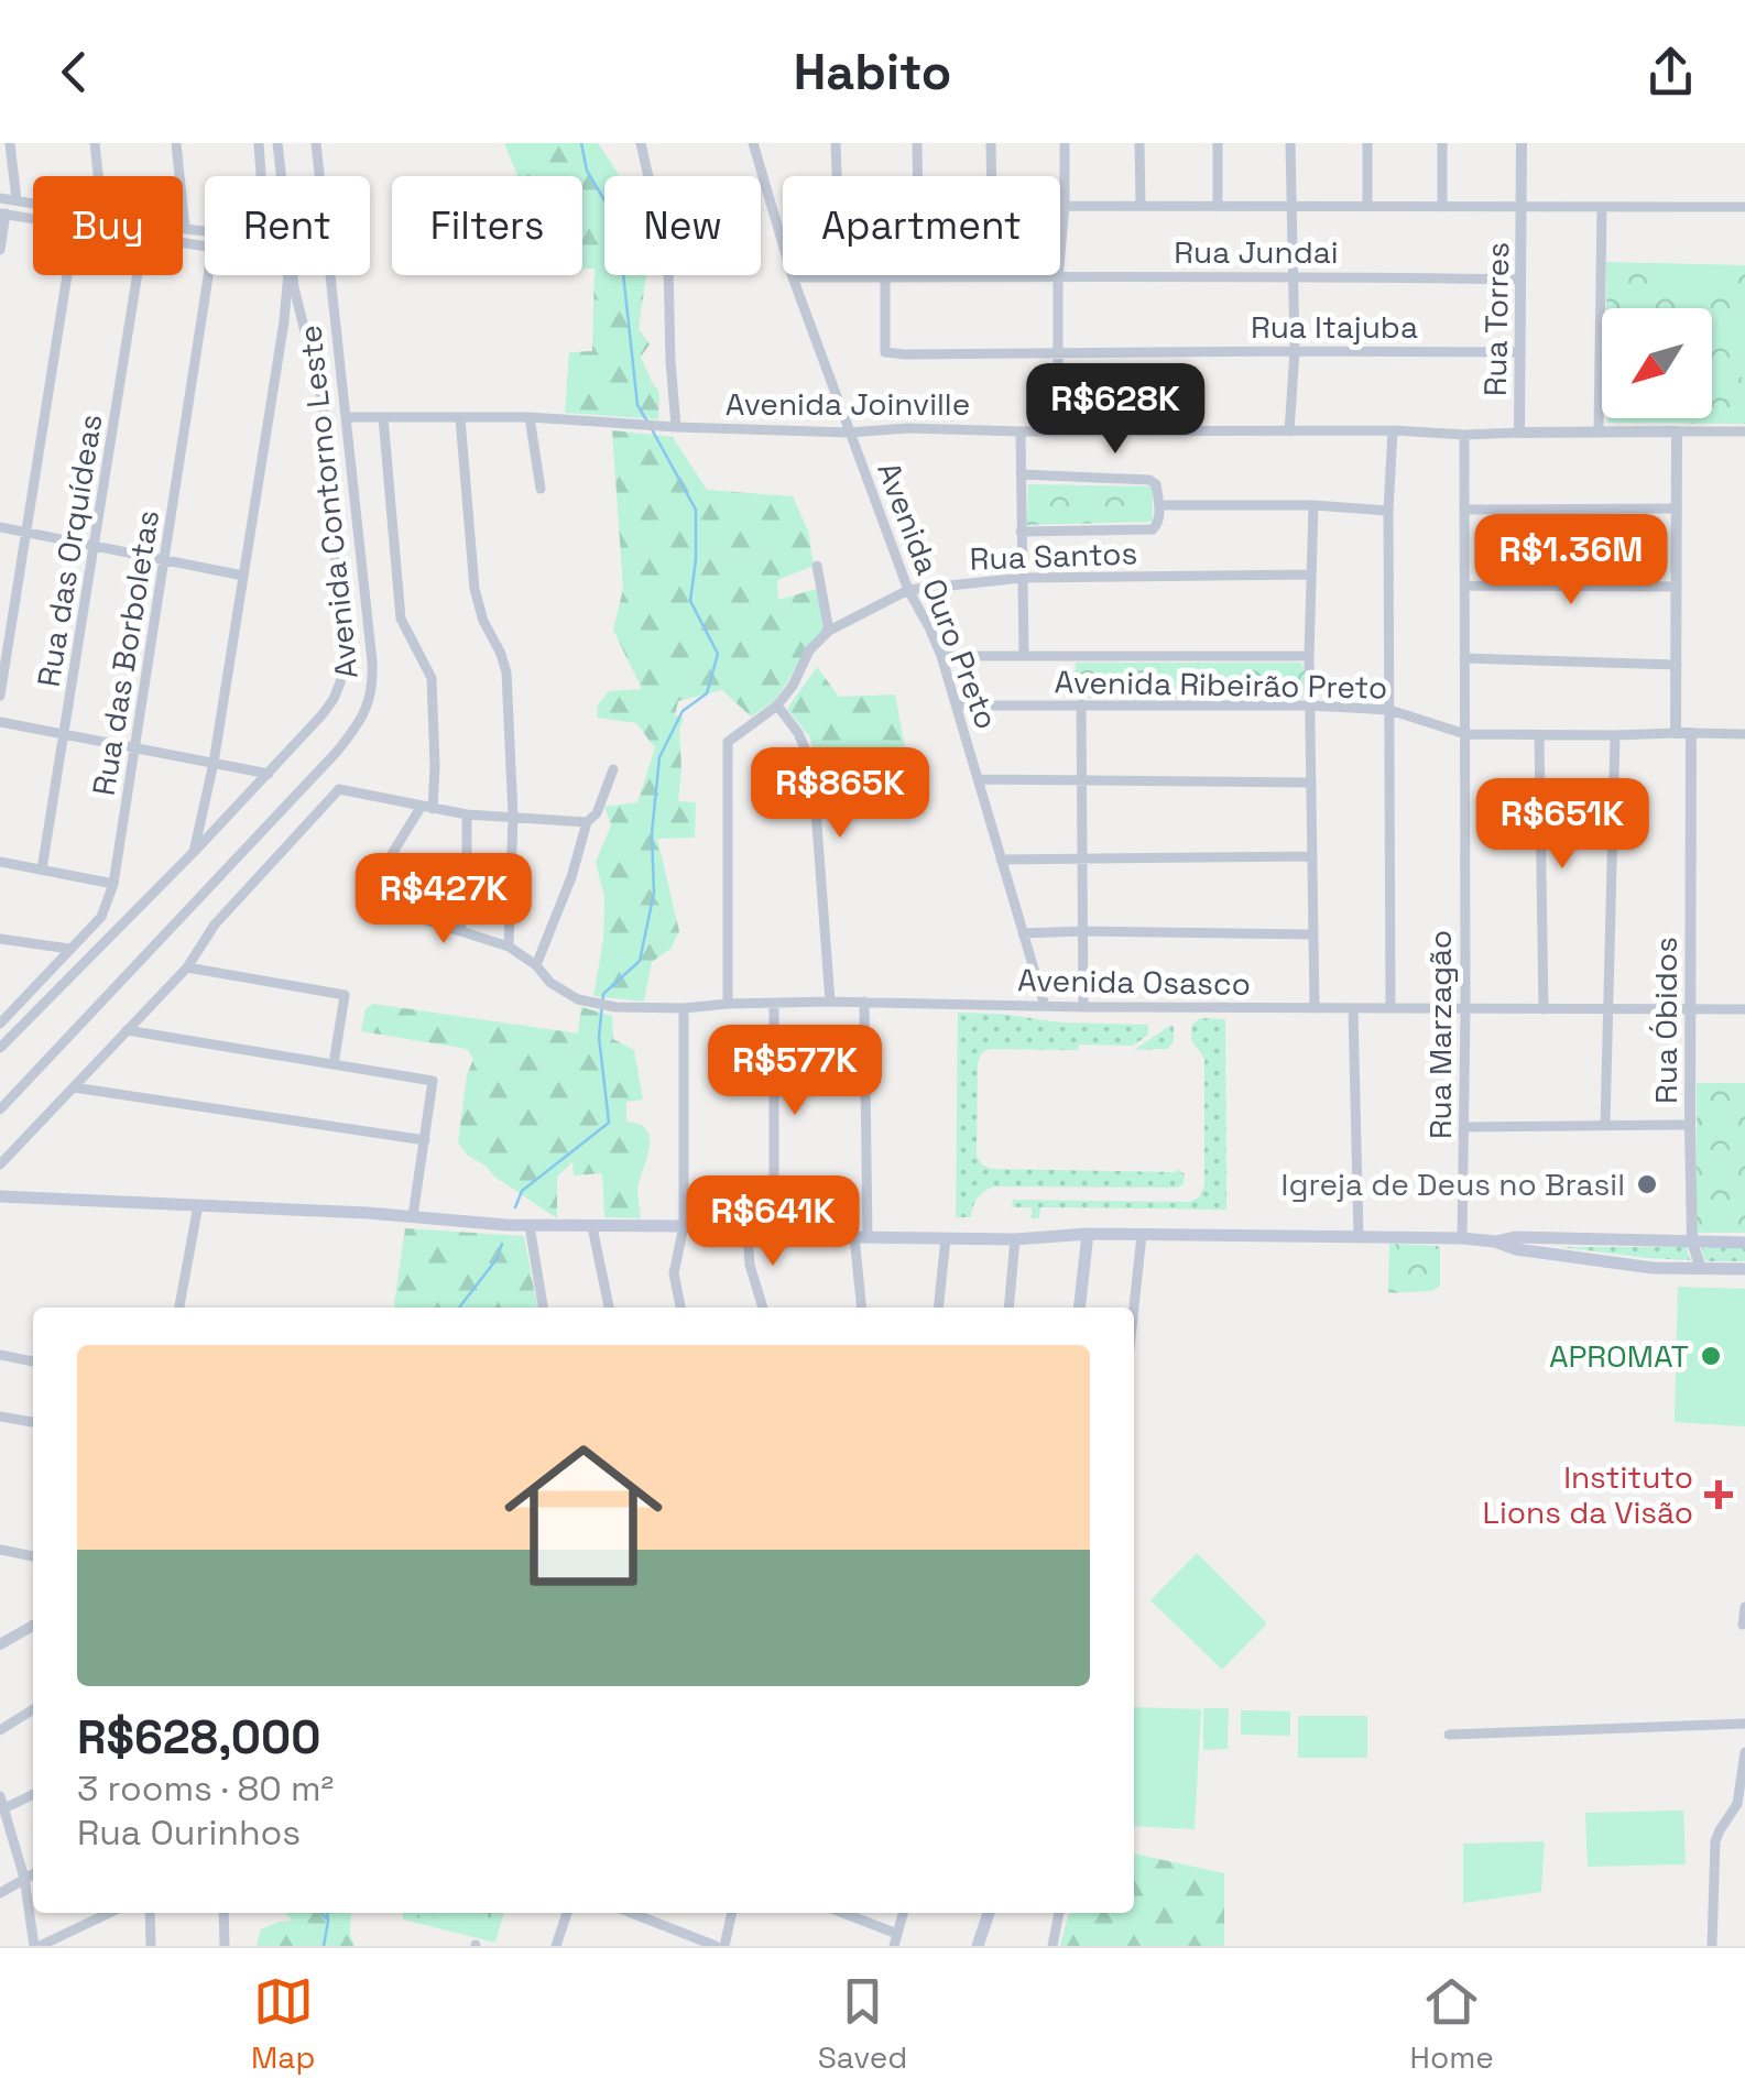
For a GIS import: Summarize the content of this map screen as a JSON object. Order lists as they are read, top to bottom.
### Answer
{
  "streets": {
    "street": [
      "Rua Jundai",
      "Rua Torres",
      "Rua Itajuba",
      "Avenida Joinville",
      "Avenida Contorno Leste",
      "Rua das Orquídeas",
      "Rua Santos",
      "Avenida Ouro Preto",
      "Rua das Borboletas",
      "Avenida Ribeirão Preto",
      "Avenida Osasco",
      "Rua Óbidos",
      "Rua Marzagão"
    ]
  },
  "crossings": [
    ["Rua Jundai", "Rua Torres"],
    ["Rua Jundai", "Rua Itajuba"],
    ["Rua Jundai", "Avenida Ouro Preto"],
    ["Rua Torres", "Rua Itajuba"],
    ["Rua Torres", "Avenida Joinville"],
    ["Avenida Joinville", "Avenida Contorno Leste"],
    ["Avenida Joinville", "Avenida Ouro Preto"],
    ["Avenida Joinville", "Rua Marzagão"],
    ["Rua Santos", "Avenida Ouro Preto"],
    ["Rua Santos", "Avenida Osasco"],
    ["Avenida Ouro Preto", "Avenida Ribeirão Preto"],
    ["Avenida Ouro Preto", "Avenida Osasco"],
    ["Avenida Ribeirão Preto", "Rua Óbidos"],
    ["Avenida Ribeirão Preto", "Rua Marzagão"],
    ["Avenida Osasco", "Rua Óbidos"],
    ["Avenida Osasco", "Rua Marzagão"]
  ],
  "places": {
    "other": ["Igreja de Deus no Brasil", "APROMAT"],
    "health": ["Instituto Lions da Visão"]
  },
  "north": "bottom left",
  "page": {
    "header": "Habito",
    "chip": [
      "Buy",
      "Rent",
      "Filters",
      "New",
      "Apartment"
    ],
    "price": [
      "R$628K",
      "R$1.36M",
      "R$865K",
      "R$651K",
      "R$427K",
      "R$577K",
      "R$641K"
    ],
    "list": [
      {
        "name": "R$628,000",
        "note": "3 rooms · 80 m² · Rua Ourinhos"
      }
    ],
    "tabs": ["Map", "Saved", "Home"]
  }
}
